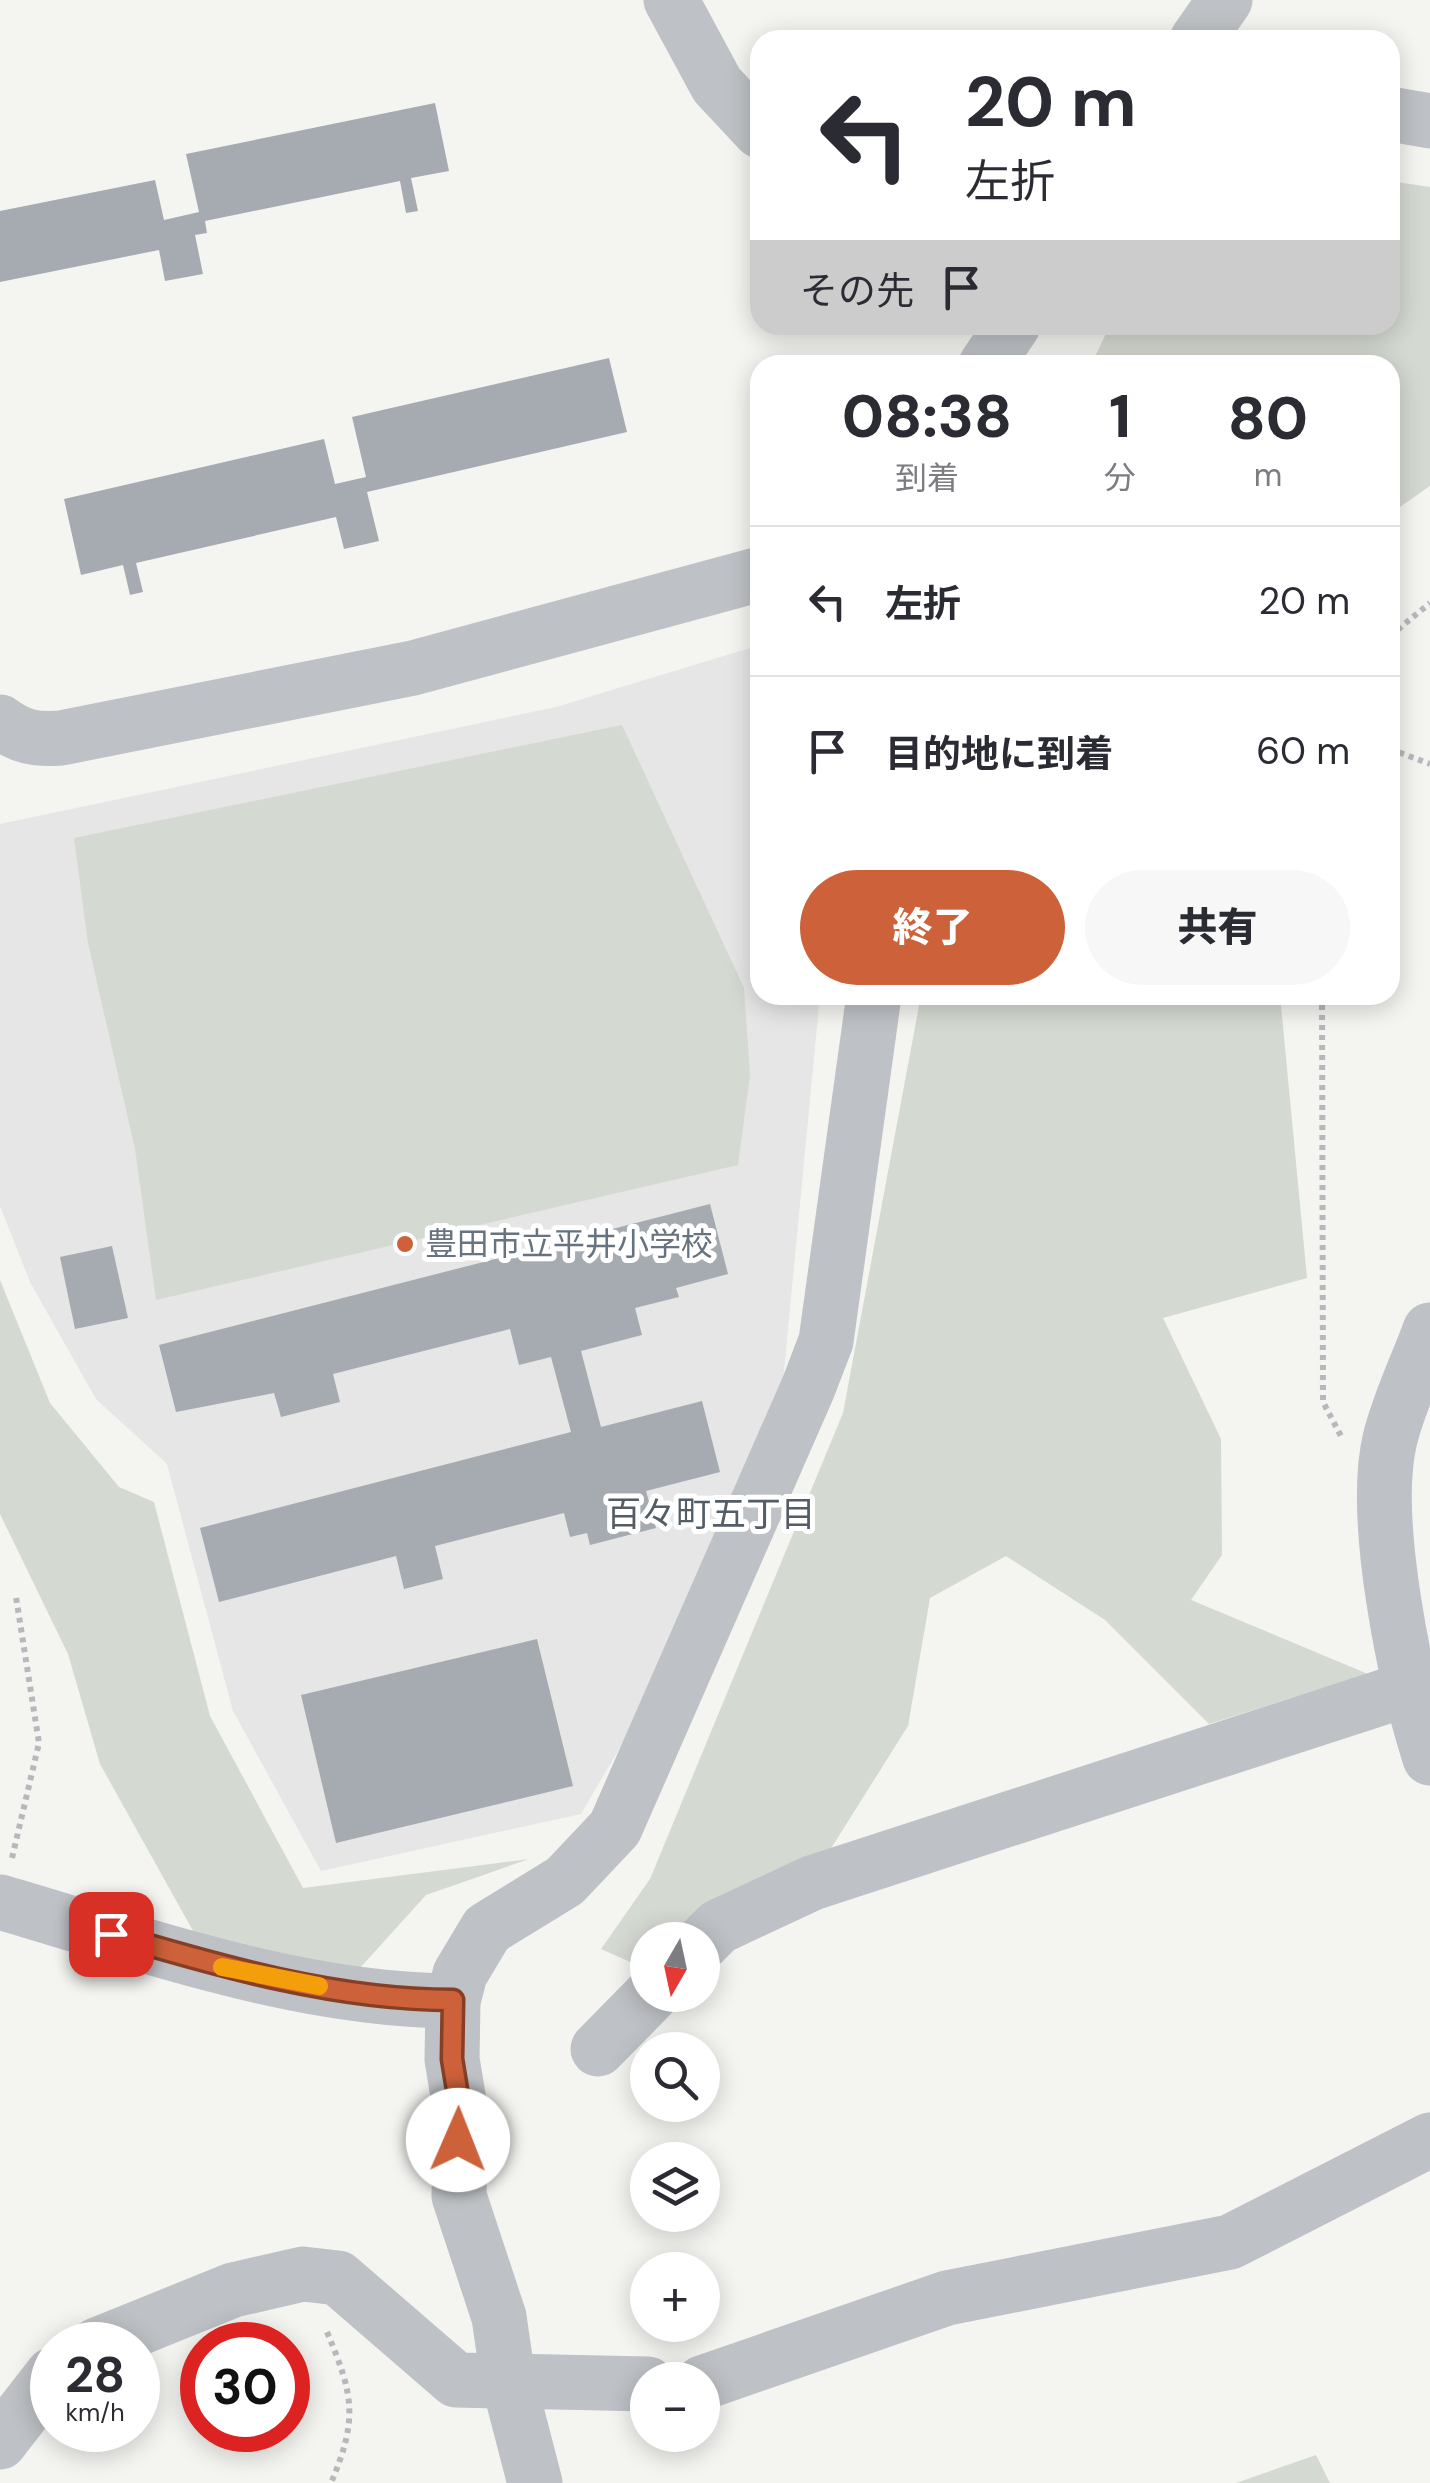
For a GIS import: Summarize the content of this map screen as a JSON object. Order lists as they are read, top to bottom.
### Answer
{
  "districts": ["百々町五丁目"],
  "places": ["豊田市立平井小学校"],
  "north": "bottom",
  "page": {
    "turn": ["20 m", "左折"],
    "then": "その先",
    "eta": [
      "08:38",
      "到着",
      "1",
      "分",
      "80",
      "m"
    ],
    "list": [
      {
        "name": "左折",
        "value": "20 m"
      },
      {
        "name": "目的地に到着",
        "value": "60 m"
      }
    ],
    "buttons": ["終了", "共有"],
    "map_buttons": ["+", "−"],
    "speed": "28 km/h",
    "limit": "30"
  }
}
